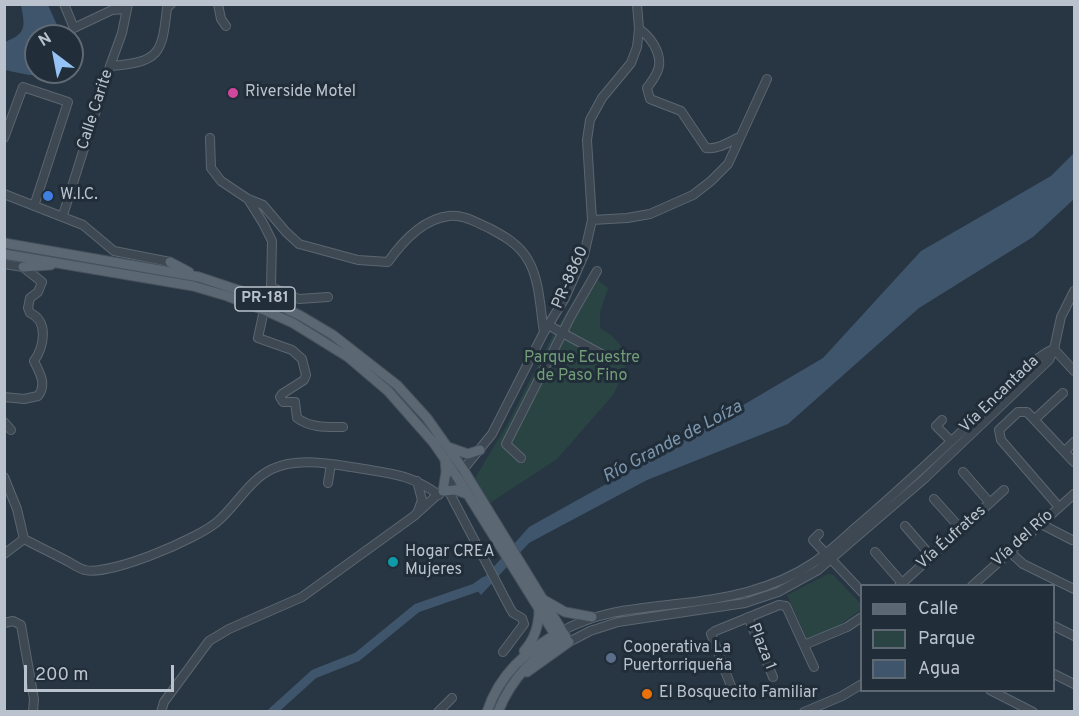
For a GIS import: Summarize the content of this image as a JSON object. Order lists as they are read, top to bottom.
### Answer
{
  "streets": {
    "main road": ["PR-181"],
    "street": [
      "Calle Carite",
      "PR-8860",
      "Vía Encantada",
      "Vía Éufrates",
      "Vía del Río",
      "Plaza 1"
    ]
  },
  "crossings": [
    ["PR-8860", "PR-181"],
    ["PR-181", "Vía Encantada"]
  ],
  "water": ["Río Grande de Loíza"],
  "parks": ["Parque Ecuestre de Paso Fino"],
  "places": [
    "Riverside Motel",
    "W.I.C.",
    "Hogar CREA Mujeres",
    "Cooperativa La Puertorriqueña",
    "El Bosquecito Familiar"
  ],
  "legend": ["Calle", "Parque", "Agua"],
  "scale_bar": "200 m",
  "north": "top left"
}
